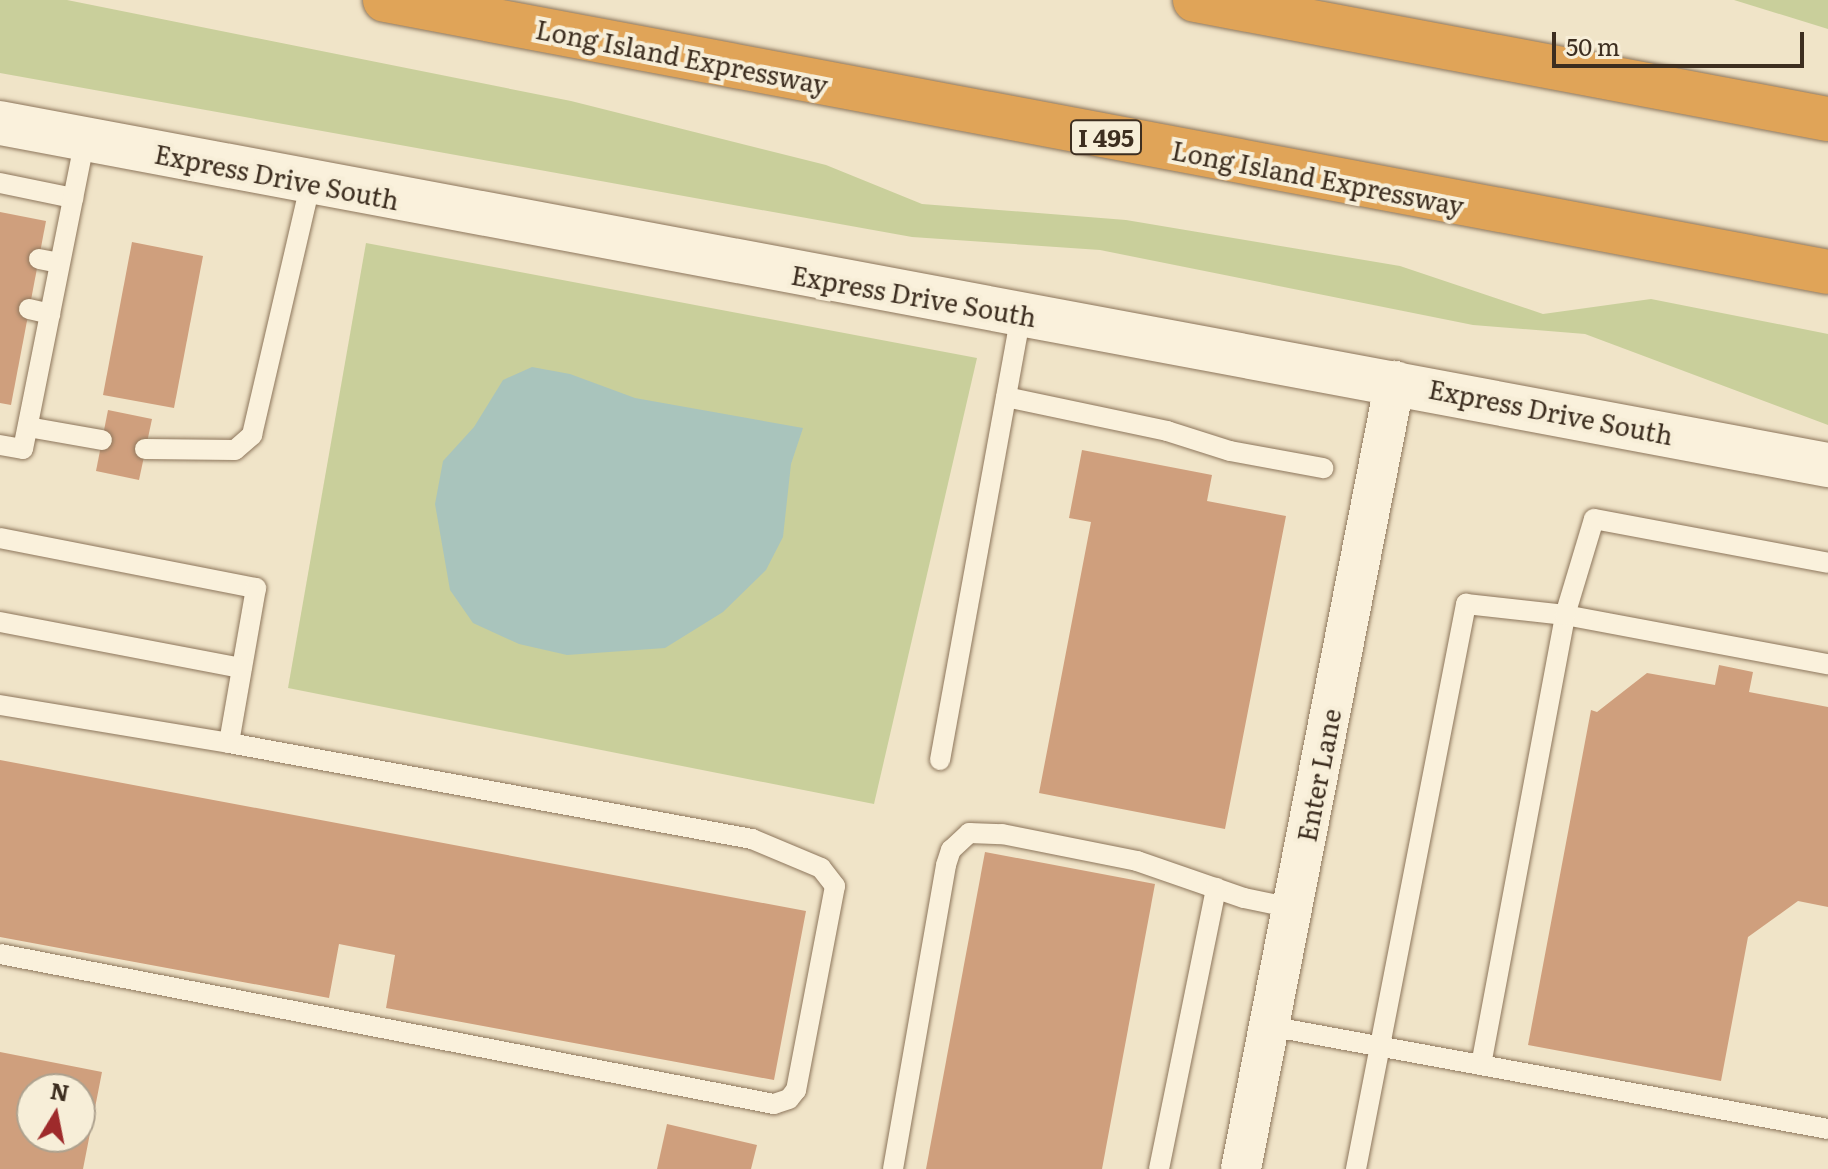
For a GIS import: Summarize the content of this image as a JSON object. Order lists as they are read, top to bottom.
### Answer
{
  "streets": {
    "highway": ["Long Island Expressway", "I 495"],
    "main road": ["Express Drive South"],
    "street": ["Enter Lane"]
  },
  "crossings": [
    ["Express Drive South", "Enter Lane"]
  ],
  "scale_bar": "50 m",
  "north": "top"
}
